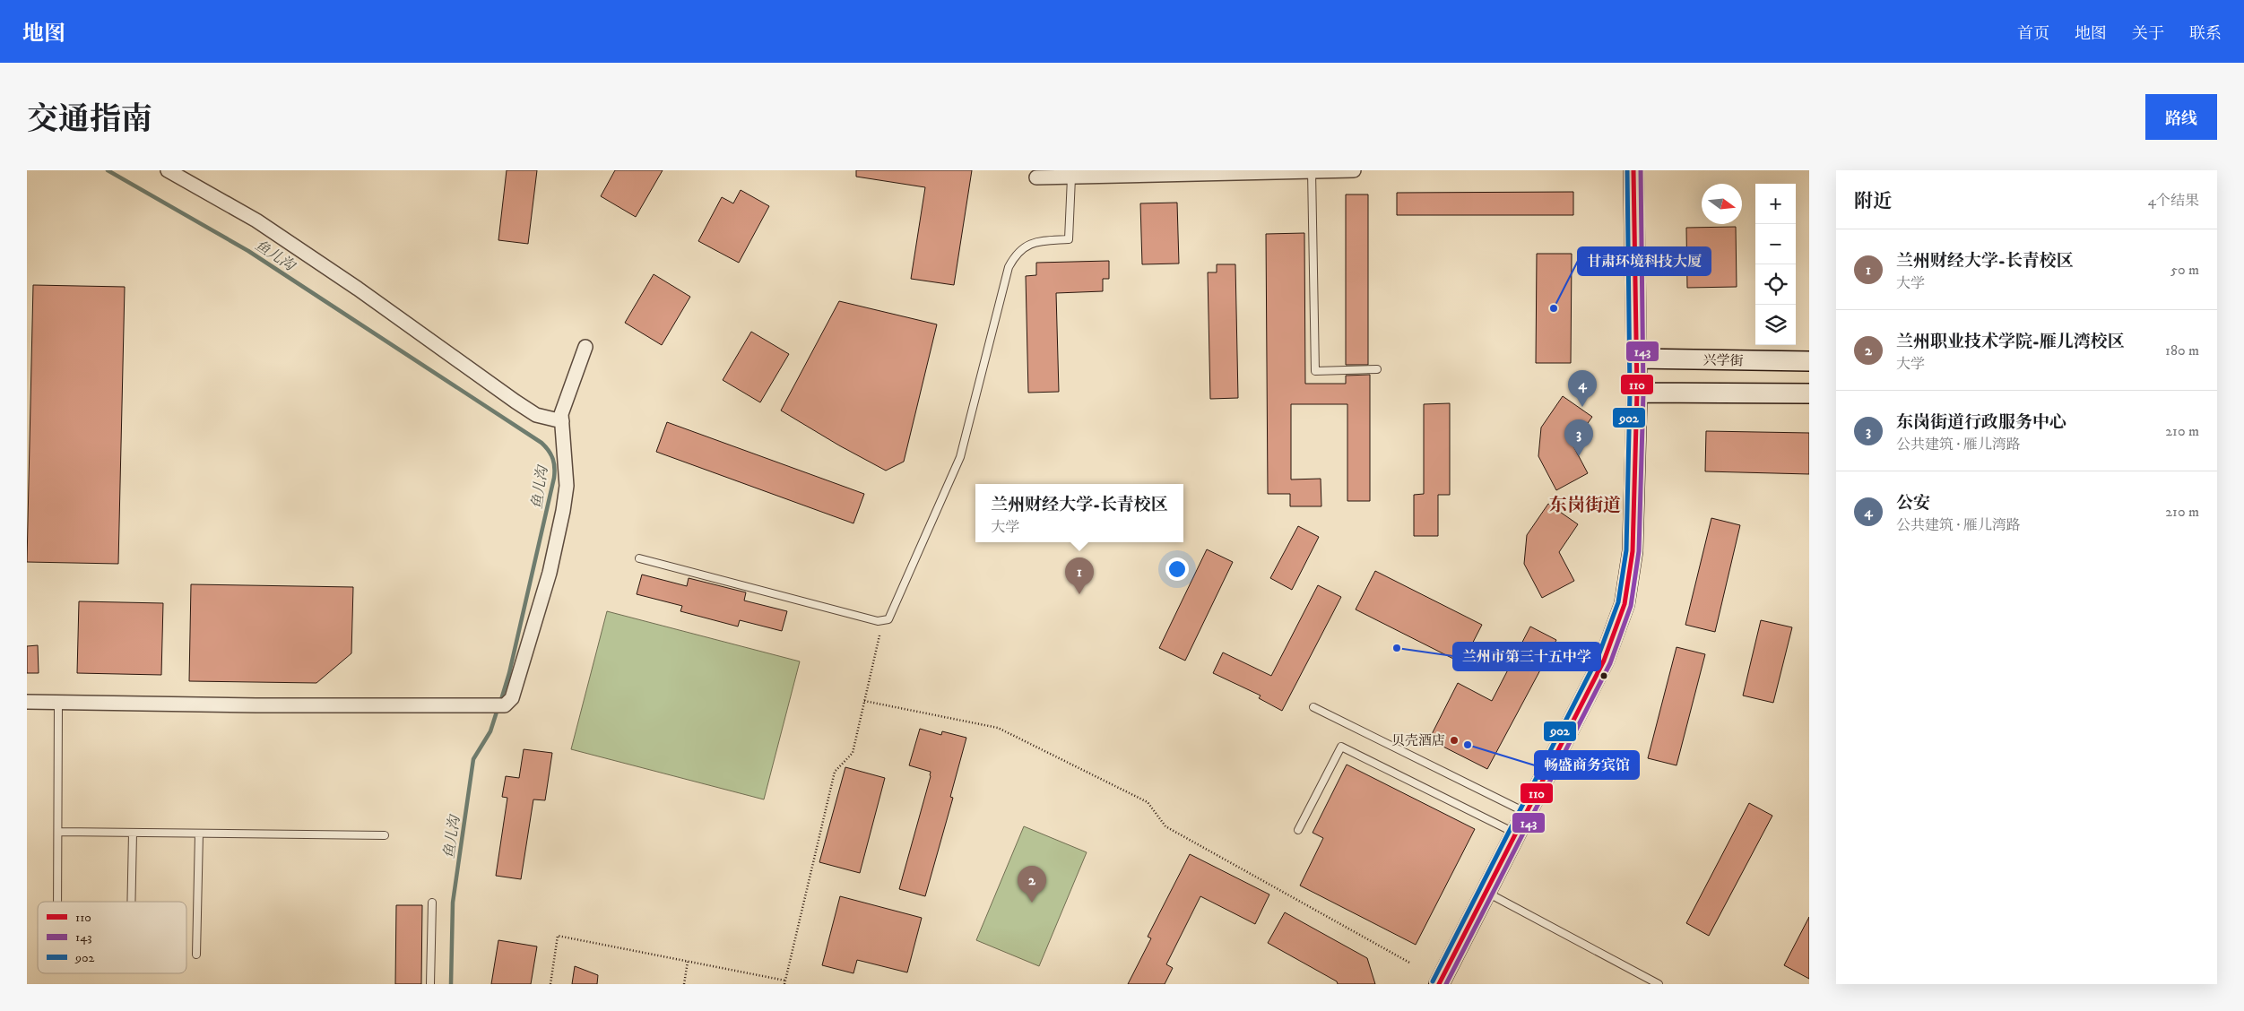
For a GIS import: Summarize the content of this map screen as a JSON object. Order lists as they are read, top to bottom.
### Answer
{
  "streets": {
    "main road": ["兴学街"]
  },
  "districts": ["东岗街道"],
  "water": ["鱼儿沟"],
  "places": [
    "甘肃环境科技大厦",
    "兰州市第三十五中学",
    "贝壳酒店",
    "畅盛商务宾馆"
  ],
  "lines": ["transit line 110", "transit line 143", "transit line 902"],
  "legend": ["110", "143", "902"],
  "north": "right",
  "page": {
    "header": "地图",
    "nav": [
      "首页",
      "地图",
      "关于",
      "联系"
    ],
    "title": "交通指南",
    "buttons": "路线",
    "heading": ["附近", "4个结果"],
    "map_buttons": ["+", "−"],
    "list": [
      {
        "mark": "1",
        "name": "兰州财经大学-长青校区",
        "note": "大学",
        "value": "50 m"
      },
      {
        "mark": "2",
        "name": "兰州职业技术学院-雁儿湾校区",
        "note": "大学",
        "value": "180 m"
      },
      {
        "mark": "3",
        "name": "东岗街道行政服务中心",
        "note": "公共建筑 · 雁儿湾路",
        "value": "210 m"
      },
      {
        "mark": "4",
        "name": "公安",
        "note": "公共建筑 · 雁儿湾路",
        "value": "210 m"
      }
    ],
    "pins": [
      "4",
      "3",
      "1",
      "2"
    ],
    "popup": ["兰州财经大学-长青校区", "大学"]
  }
}
